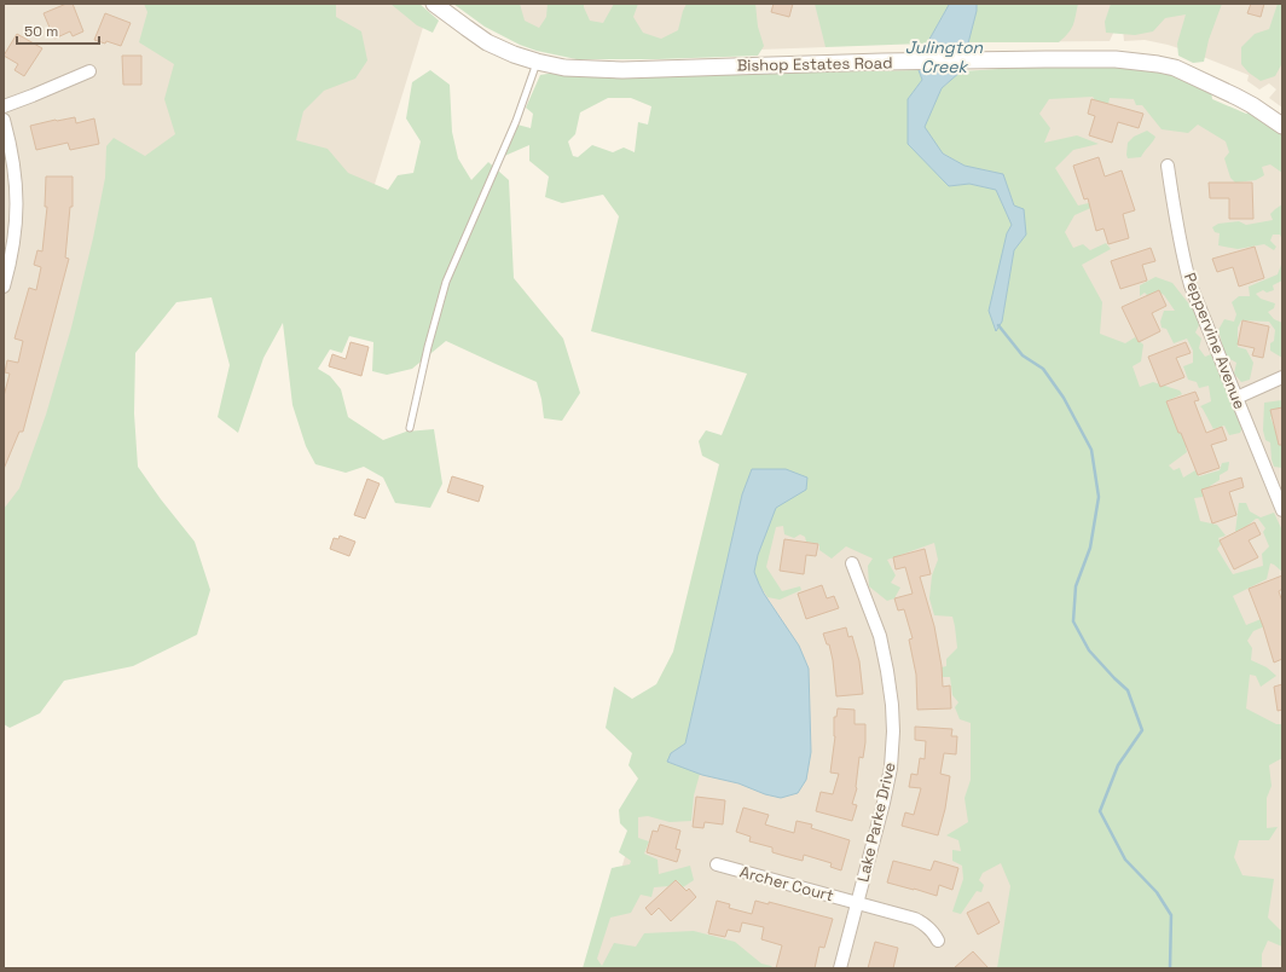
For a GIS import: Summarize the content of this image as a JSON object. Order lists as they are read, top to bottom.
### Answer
{
  "streets": {
    "street": [
      "Bishop Estates Road",
      "Peppervine Avenue",
      "Lake Parke Drive",
      "Archer Court"
    ]
  },
  "crossings": [
    ["Lake Parke Drive", "Archer Court"]
  ],
  "water": ["Julington Creek"],
  "scale_bar": "50 m"
}
